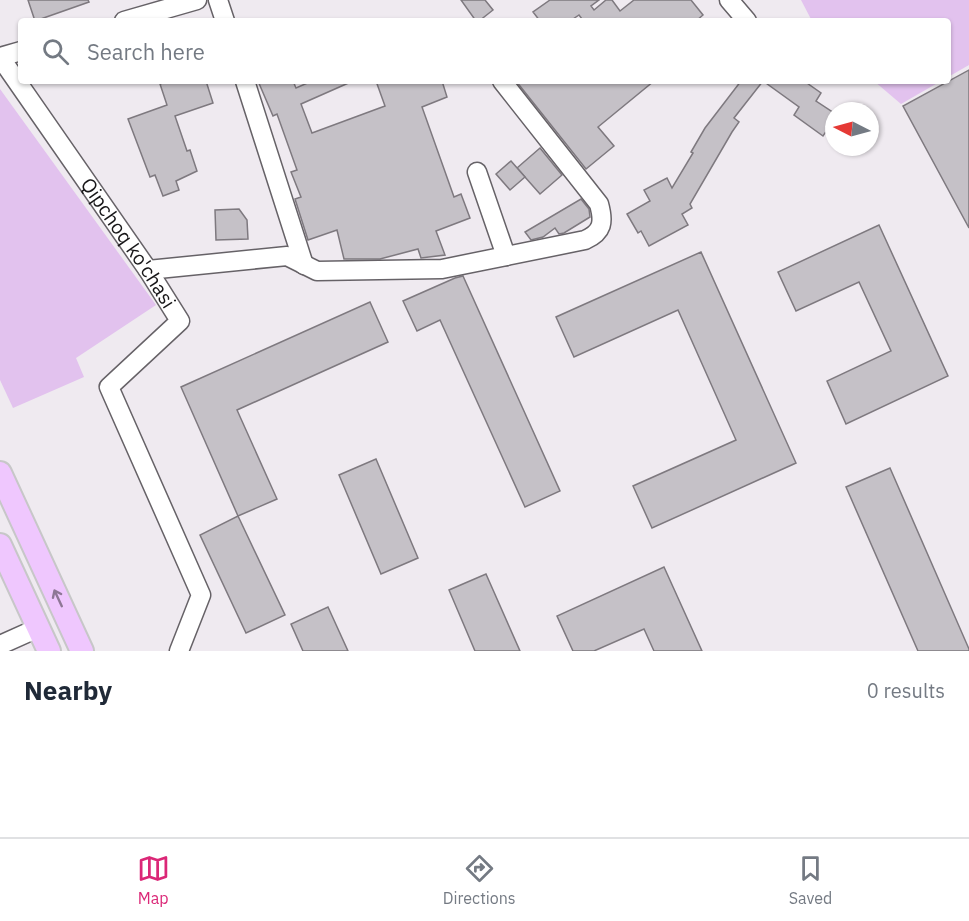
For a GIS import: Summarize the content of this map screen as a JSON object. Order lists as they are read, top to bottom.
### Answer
{
  "streets": {
    "street": ["Qipchoq ko'chasi"]
  },
  "north": "left",
  "page": {
    "search": "Search here",
    "heading": ["Nearby", "0 results"],
    "nav": ["Map", "Directions", "Saved"]
  }
}
